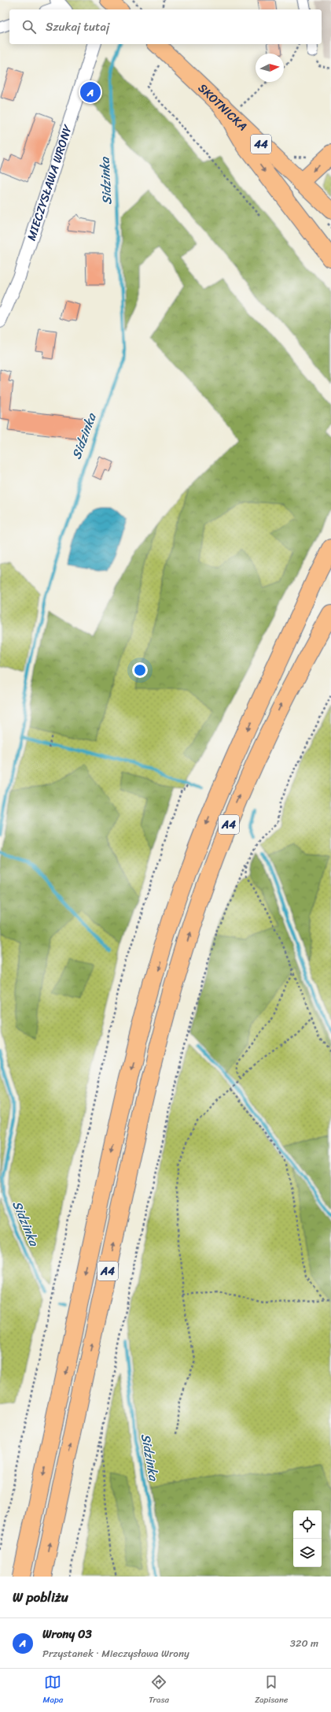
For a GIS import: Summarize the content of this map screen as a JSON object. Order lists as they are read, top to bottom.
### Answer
{
  "streets": {
    "highway": ["A4"],
    "main road": ["SKOTNICKA", "44"],
    "street": ["MIECZYSŁAWA WRONY"]
  },
  "water": ["Sidzinka"],
  "north": "right",
  "page": {
    "search": "Szukaj tutaj",
    "pins": "A",
    "heading": "W pobliżu",
    "list": [
      {
        "mark": "A",
        "name": "Wrony 03",
        "note": "Przystanek · Mieczysława Wrony",
        "value": "320 m"
      }
    ],
    "nav": ["Mapa", "Trasa", "Zapisane"]
  }
}
